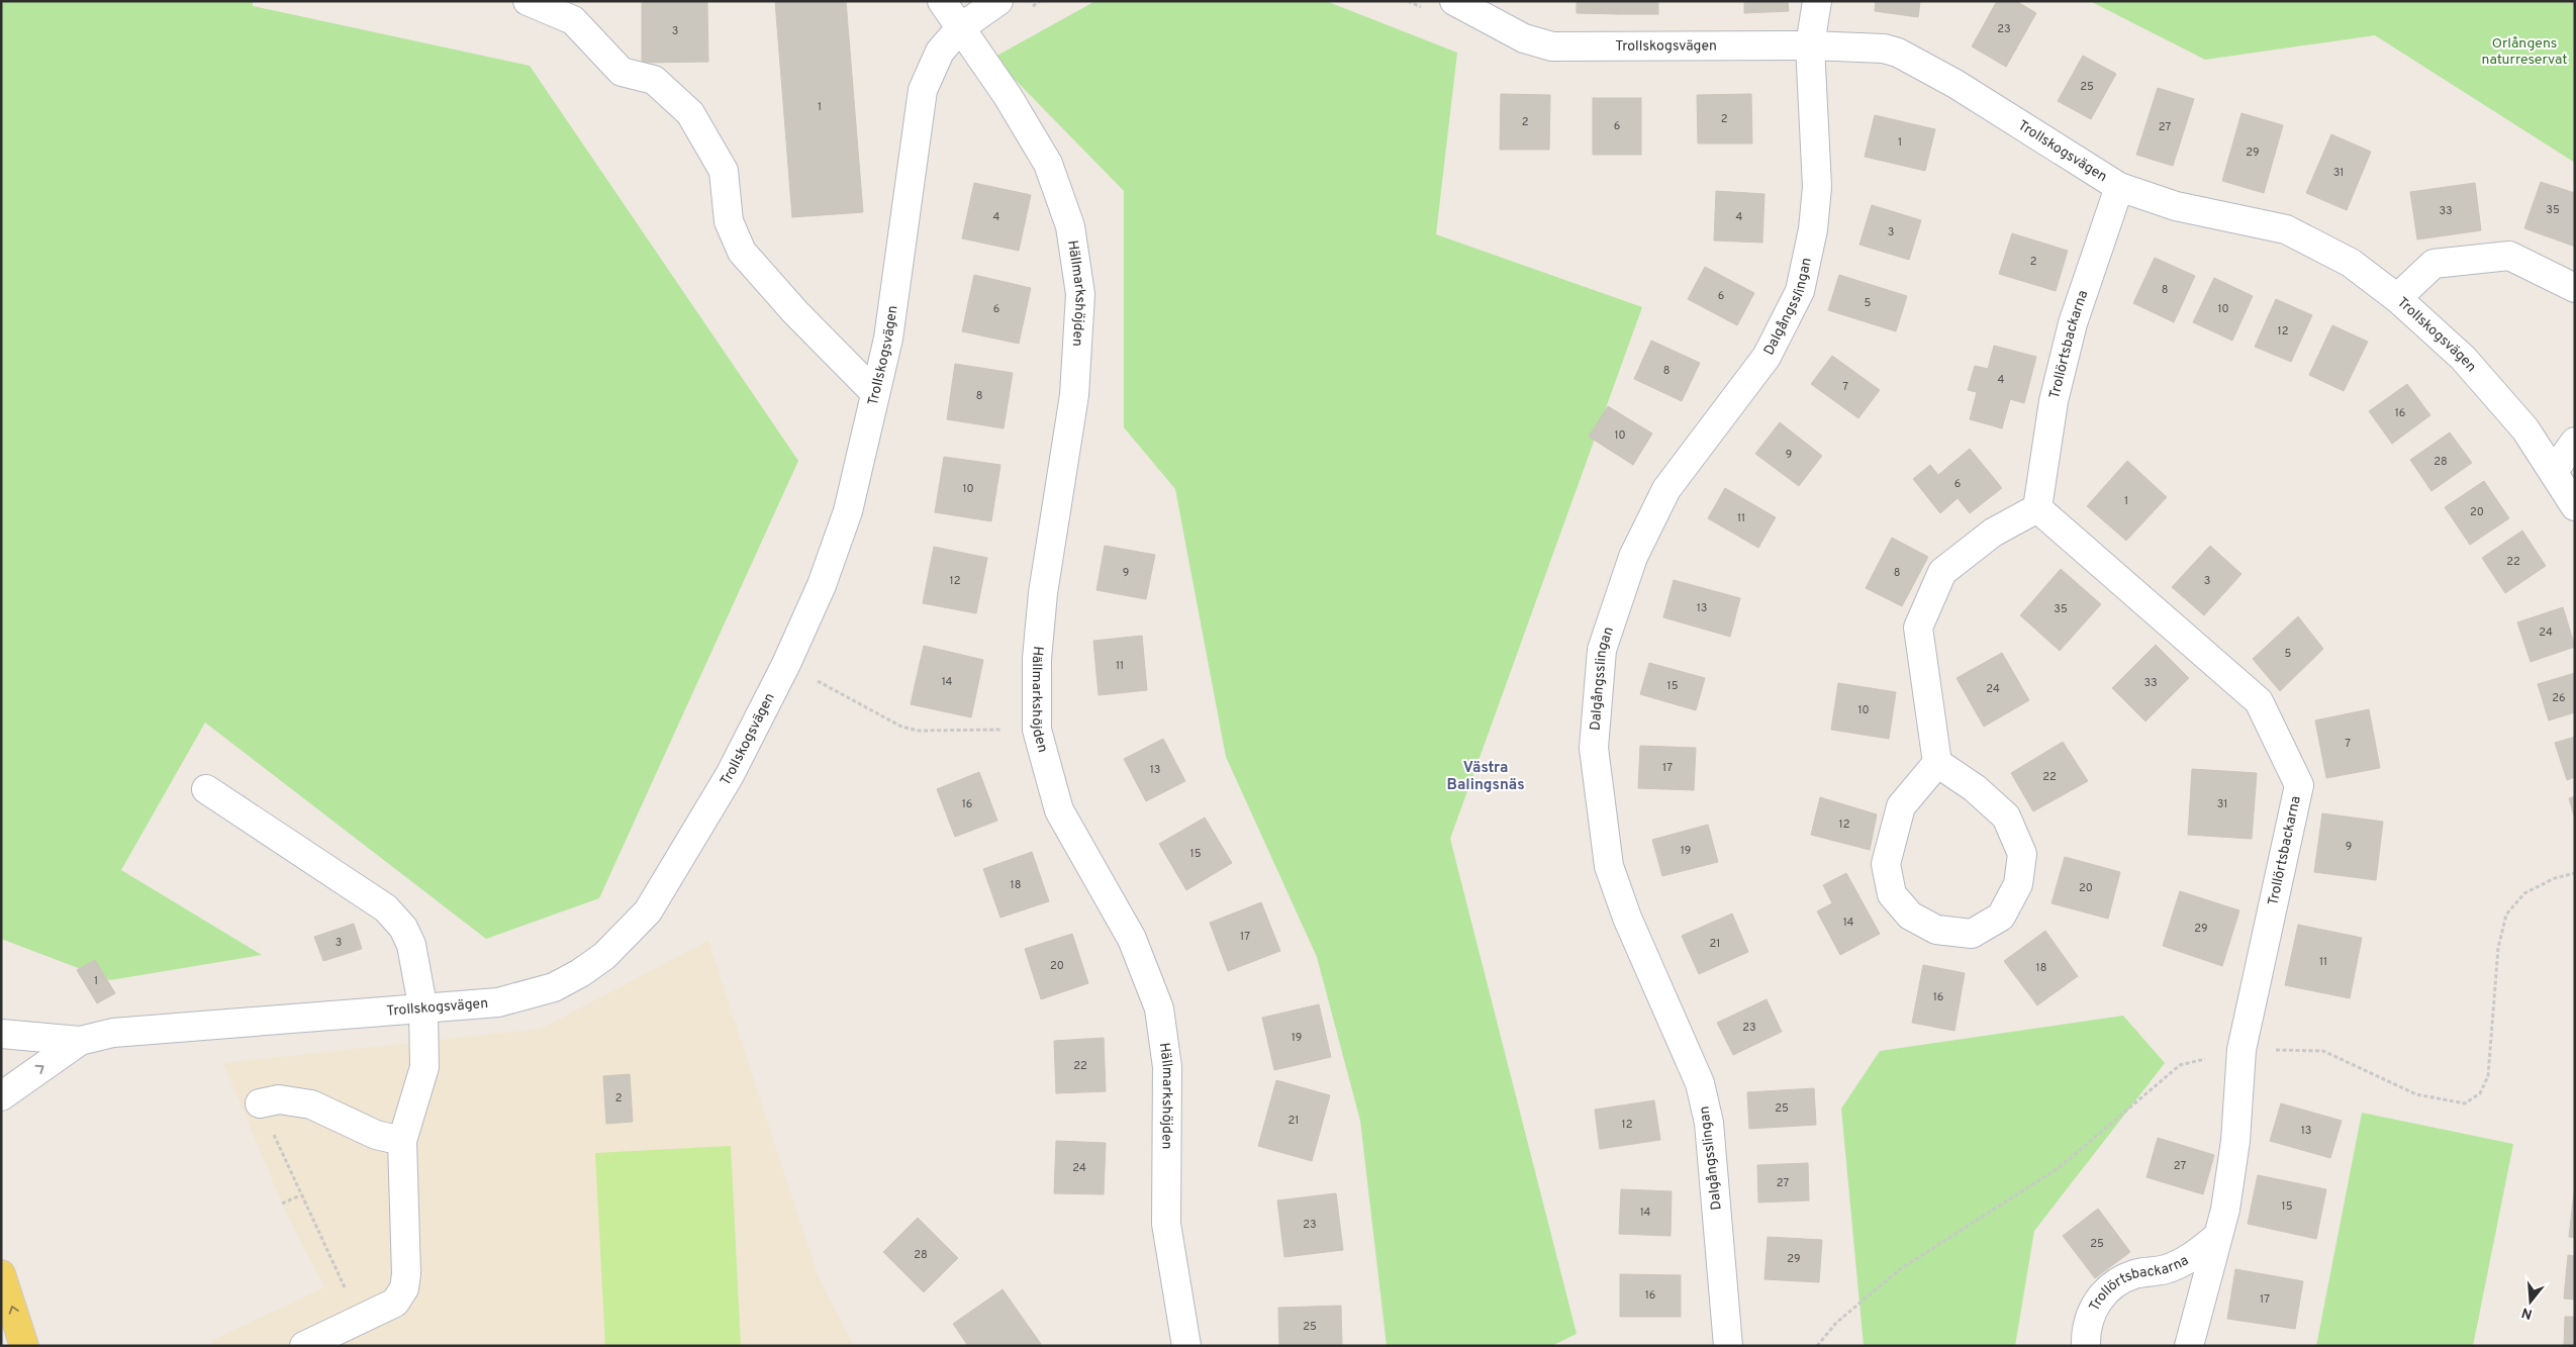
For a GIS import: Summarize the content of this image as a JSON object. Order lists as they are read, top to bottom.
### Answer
{
  "streets": {
    "street": [
      "Trollskogsvägen",
      "Hällmarkshöjden",
      "Dalgångsslingan",
      "Trollörtsbackarna"
    ]
  },
  "crossings": [
    ["Trollskogsvägen", "Hällmarkshöjden"],
    ["Trollskogsvägen", "Dalgångsslingan"],
    ["Trollskogsvägen", "Trollörtsbackarna"]
  ],
  "districts": ["Västra Balingsnäs"],
  "parks": ["Orlångens naturreservat"],
  "house_numbers": [
    "23",
    "3",
    "25",
    "1",
    "2",
    "2",
    "6",
    "27",
    "1",
    "29",
    "31",
    "35",
    "33",
    "4",
    "4",
    "3",
    "2",
    "8",
    "6",
    "5",
    "6",
    "10",
    "12",
    "8",
    "4",
    "7",
    "8",
    "16",
    "10",
    "9",
    "28",
    "6",
    "10",
    "1",
    "20",
    "11",
    "22",
    "9",
    "8",
    "12",
    "3",
    "13",
    "35",
    "24",
    "5",
    "11",
    "14",
    "33",
    "15",
    "24",
    "26",
    "10",
    "7",
    "17",
    "13",
    "22",
    "16",
    "31",
    "12",
    "9",
    "19",
    "15",
    "18",
    "20",
    "14",
    "29",
    "17",
    "3",
    "21",
    "11",
    "20",
    "18",
    "1",
    "16",
    "23",
    "19",
    "22",
    "2",
    "25",
    "21",
    "12",
    "13",
    "27",
    "24",
    "27",
    "15",
    "14",
    "23",
    "25",
    "28",
    "29",
    "16",
    "17",
    "25"
  ],
  "north": "bottom"
}
